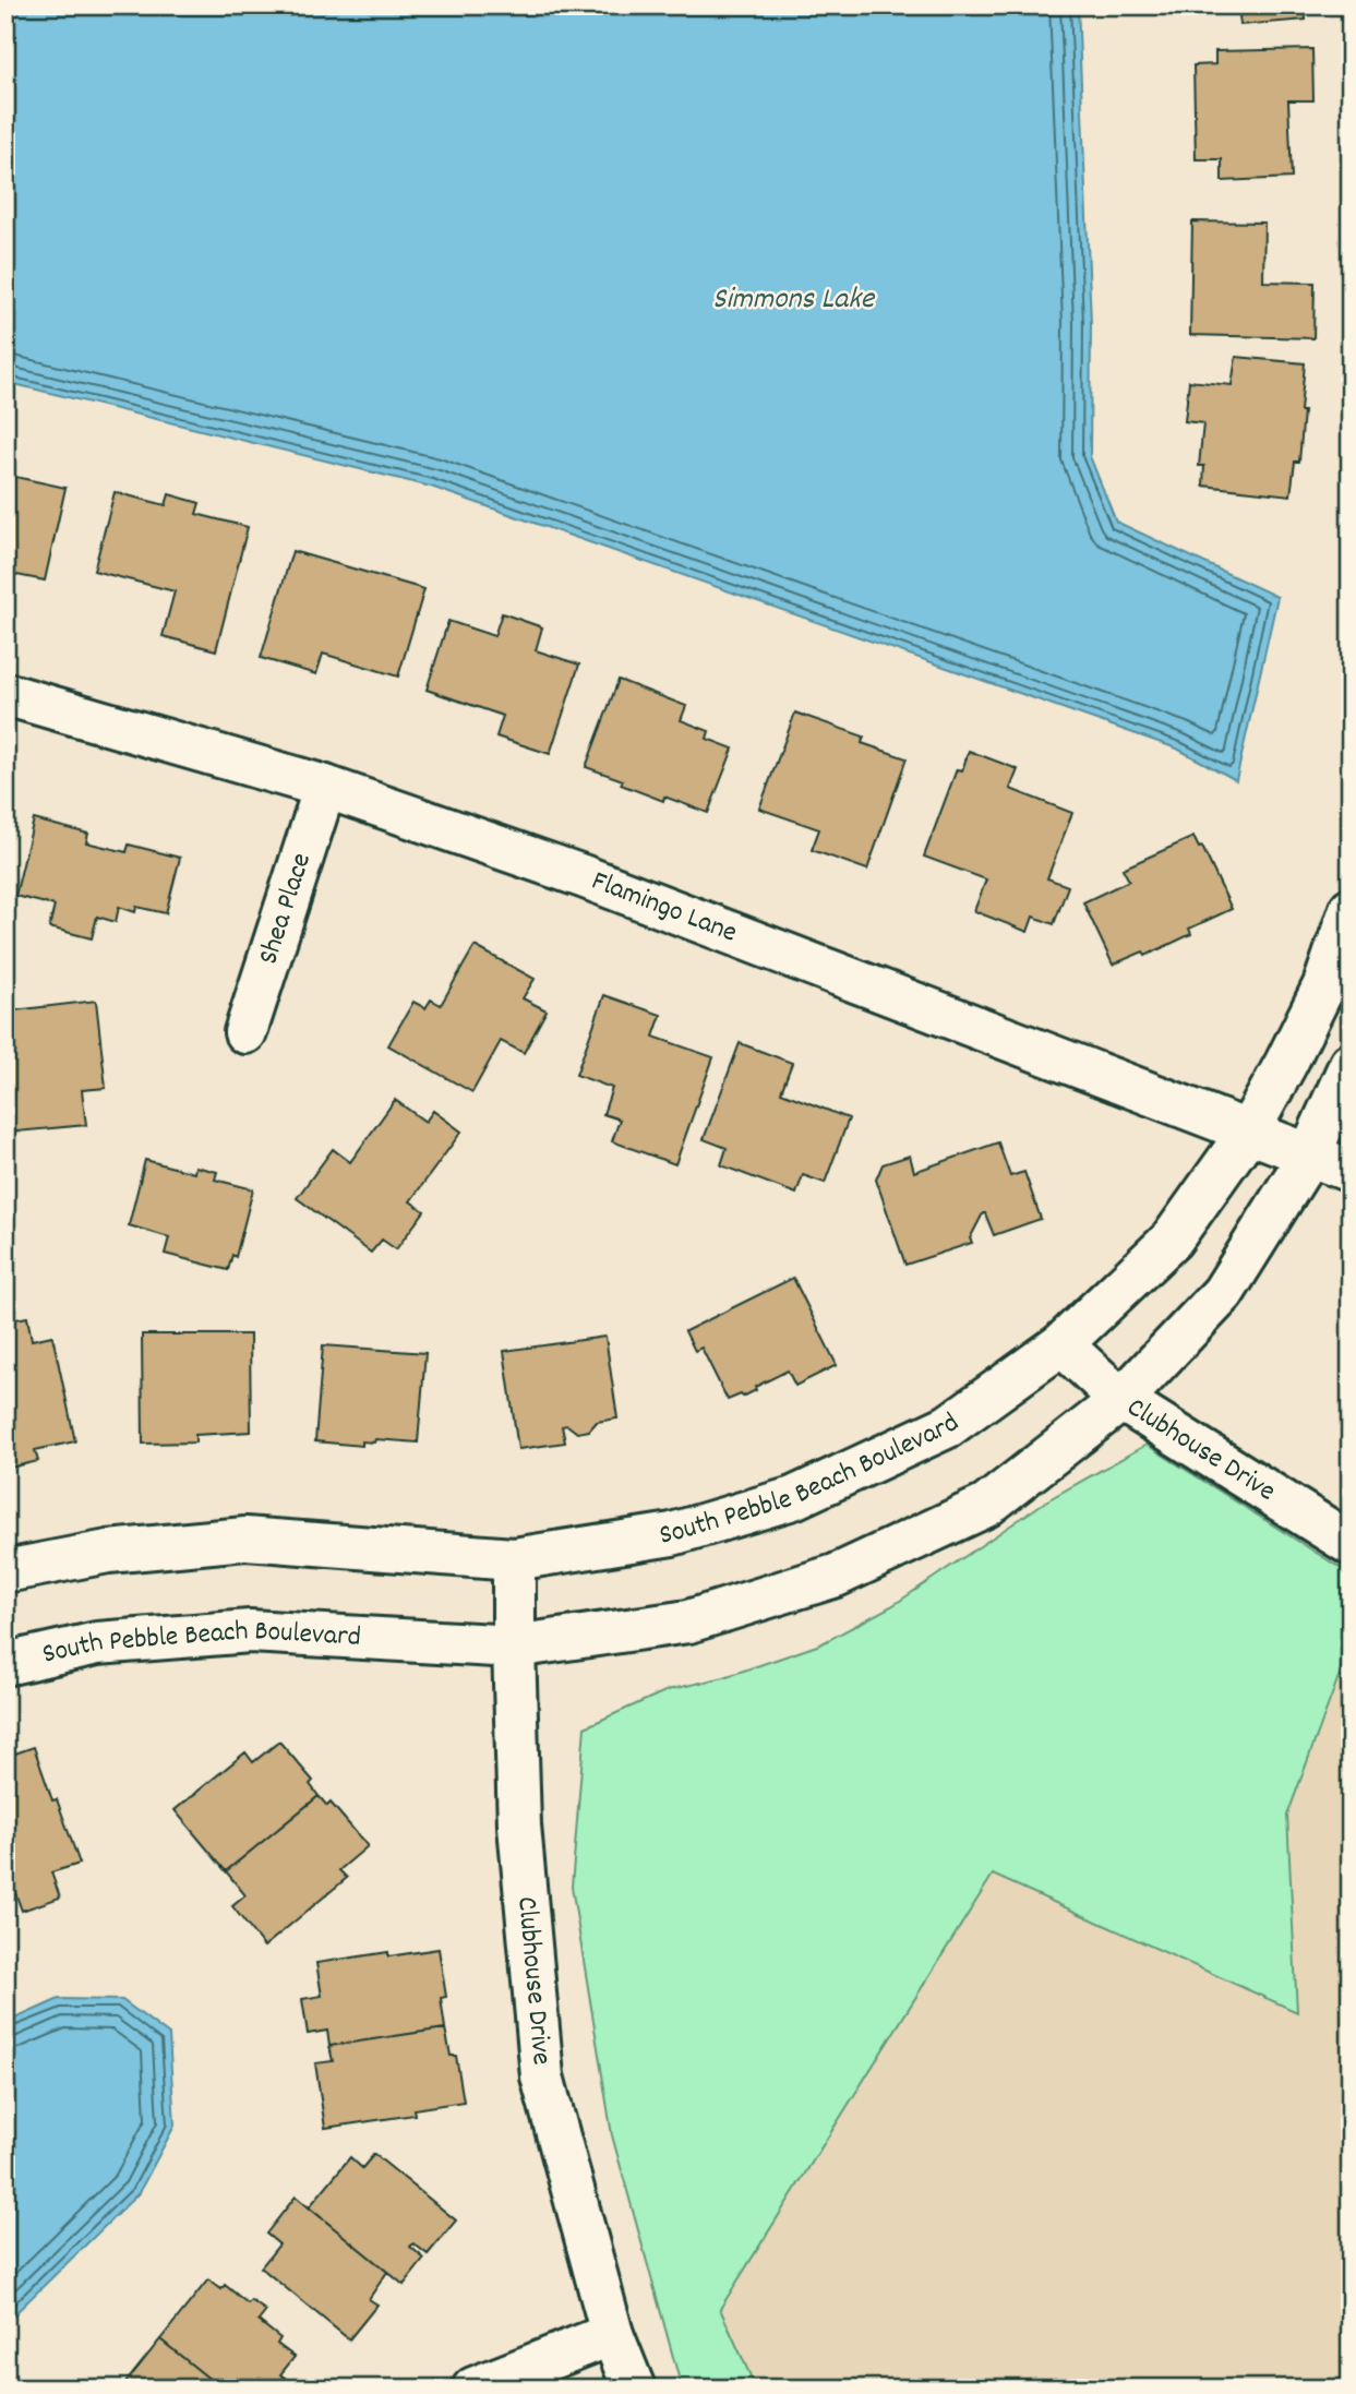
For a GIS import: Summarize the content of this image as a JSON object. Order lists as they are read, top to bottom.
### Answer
{
  "streets": {
    "street": [
      "Flamingo Lane",
      "Shea Place",
      "Clubhouse Drive",
      "South Pebble Beach Boulevard"
    ]
  },
  "crossings": [
    ["Flamingo Lane", "Shea Place"],
    ["Flamingo Lane", "South Pebble Beach Boulevard"],
    ["Clubhouse Drive", "South Pebble Beach Boulevard"]
  ],
  "water": ["Simmons Lake"]
}
